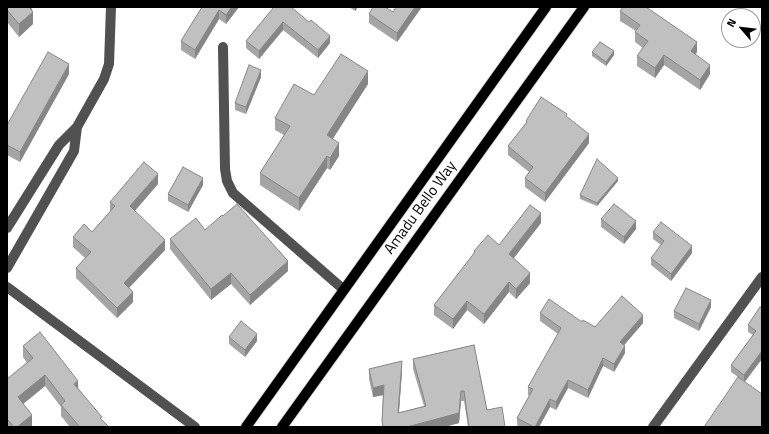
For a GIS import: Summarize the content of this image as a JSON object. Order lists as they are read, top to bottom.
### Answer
{
  "streets": {
    "main road": ["Amadu Bello Way"]
  },
  "north": "top left"
}
